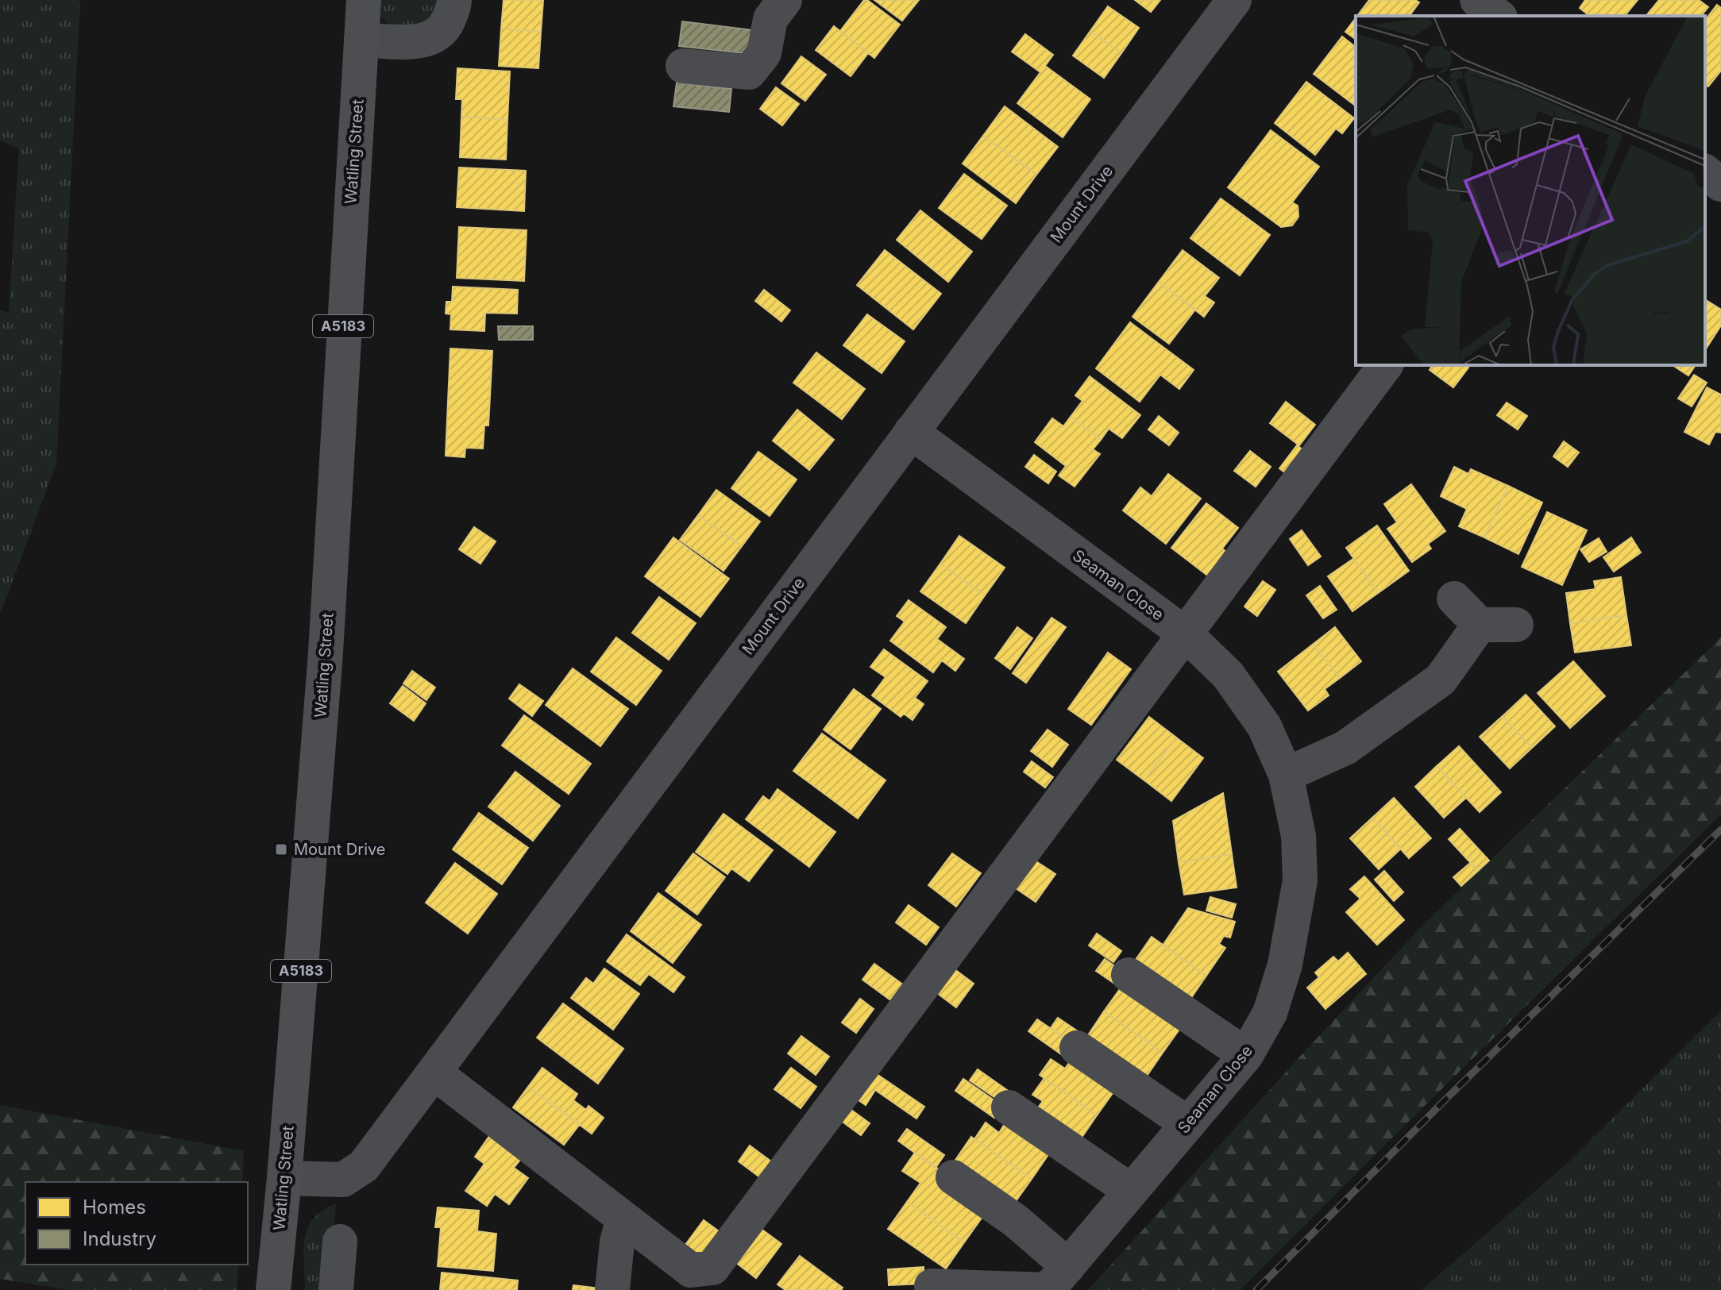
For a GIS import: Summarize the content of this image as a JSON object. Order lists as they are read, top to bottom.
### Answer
{
  "streets": {
    "main road": ["Watling Street", "A5183"],
    "street": ["Mount Drive", "Seaman Close"]
  },
  "crossings": [
    ["Watling Street", "Mount Drive"],
    ["Mount Drive", "Seaman Close"]
  ],
  "places": {
    "transit": ["Mount Drive"]
  },
  "legend": ["Homes", "Industry"]
}
